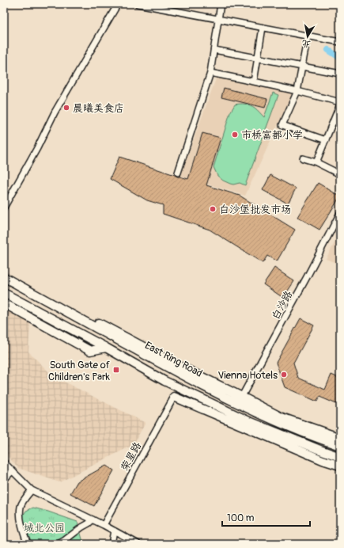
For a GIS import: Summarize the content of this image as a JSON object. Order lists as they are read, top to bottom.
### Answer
{
  "streets": {
    "main road": ["East Ring Road"],
    "street": ["白沙路", "荣星路"]
  },
  "crossings": [
    ["白沙路", "East Ring Road"]
  ],
  "parks": ["城北公园"],
  "places": {
    "other": [
      "晨曦美食店",
      "市桥富都小学",
      "白沙堡批发市场",
      "Vienna Hotels"
    ],
    "transit": ["South Gate of Children's Park"]
  },
  "scale_bar": "100 m",
  "north": "bottom"
}
